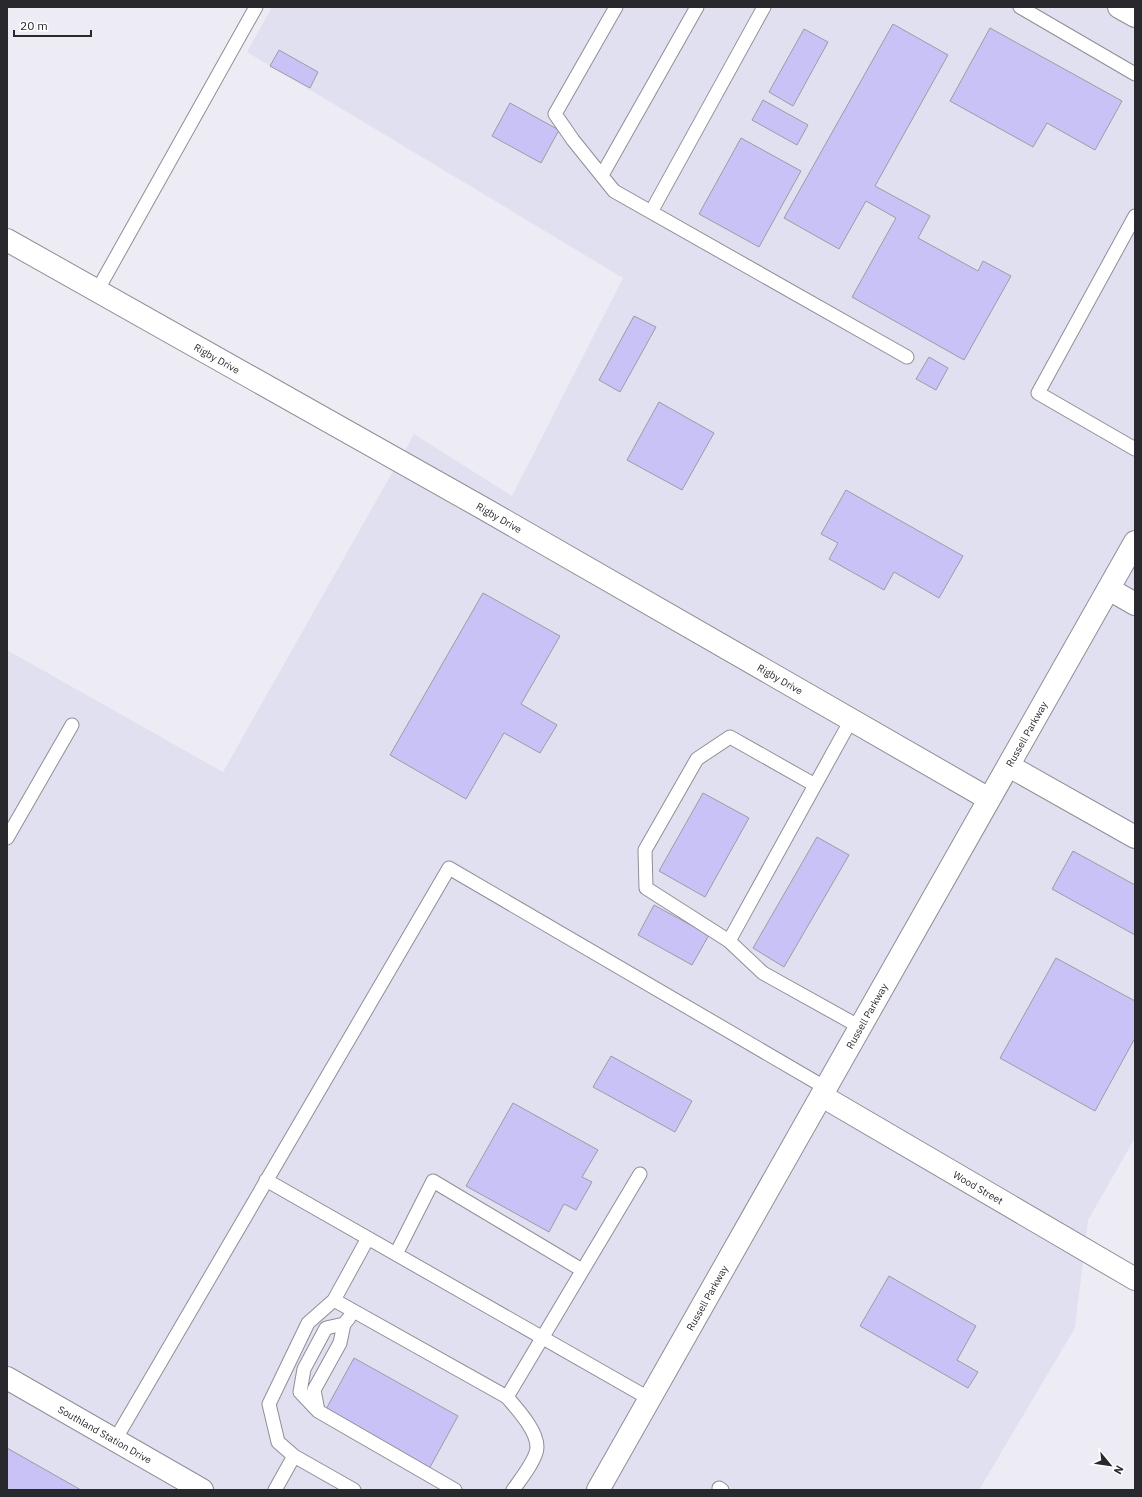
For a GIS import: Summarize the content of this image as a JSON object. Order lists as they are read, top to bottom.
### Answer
{
  "streets": {
    "street": [
      "Rigby Drive",
      "Russell Parkway",
      "Wood Street",
      "Southland Station Drive"
    ]
  },
  "crossings": [
    ["Rigby Drive", "Russell Parkway"],
    ["Russell Parkway", "Wood Street"]
  ],
  "scale_bar": "20 m",
  "north": "bottom right"
}
